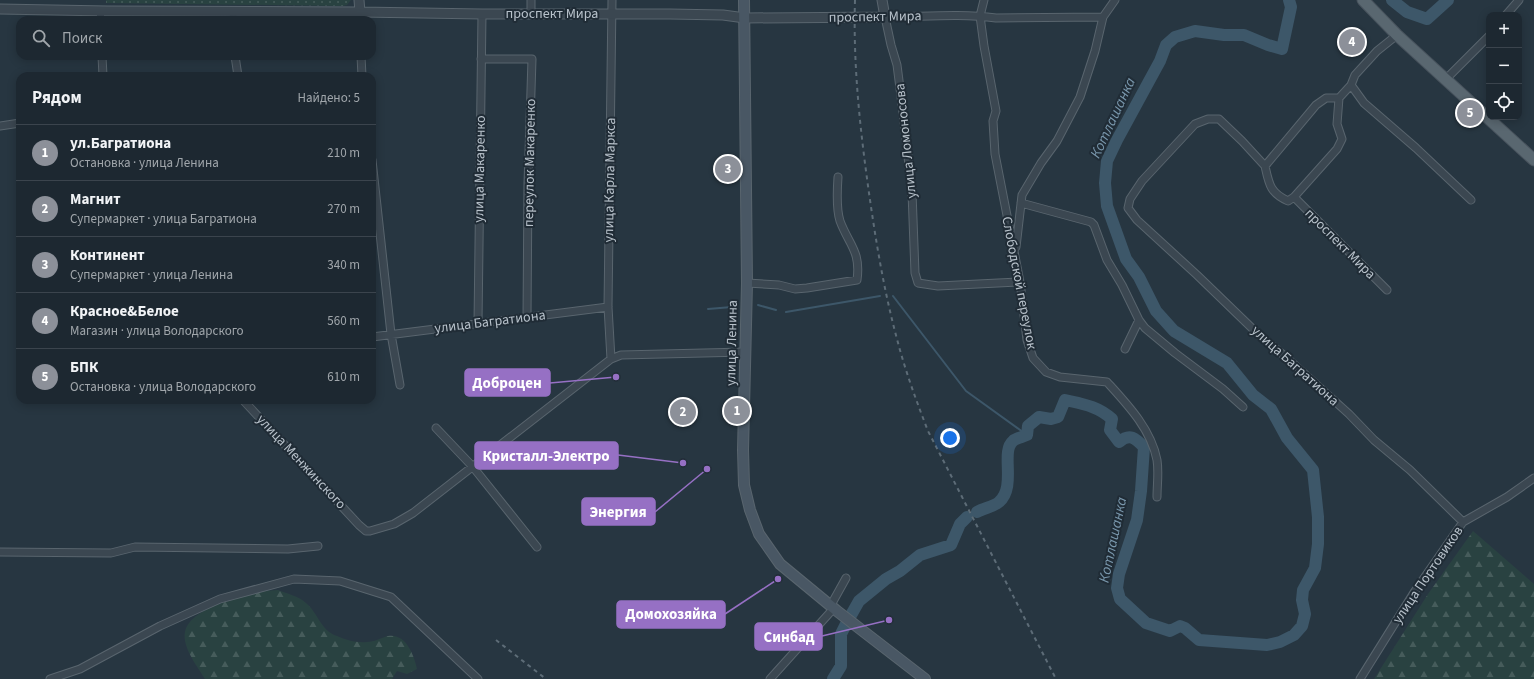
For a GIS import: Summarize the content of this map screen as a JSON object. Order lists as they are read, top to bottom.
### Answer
{
  "streets": {
    "main road": ["улица Ленина"],
    "street": [
      "проспект Мира",
      "улица Ломоносова",
      "переулок Макаренко",
      "улица Макаренко",
      "улица Карла Маркса",
      "Слободской переулок",
      "улица Багратиона",
      "улица Менжинского",
      "улица Портовиков"
    ]
  },
  "crossings": [
    ["проспект Мира", "улица Ломоносова"],
    ["проспект Мира", "улица Макаренко"],
    ["проспект Мира", "улица Карла Маркса"],
    ["проспект Мира", "Слободской переулок"],
    ["проспект Мира", "улица Ленина"],
    ["улица Ломоносова", "Слободской переулок"],
    ["переулок Макаренко", "улица Макаренко"],
    ["переулок Макаренко", "улица Багратиона"],
    ["улица Макаренко", "улица Багратиона"],
    ["улица Карла Маркса", "улица Багратиона"],
    ["улица Багратиона", "улица Портовиков"]
  ],
  "water": ["Котлашанка"],
  "places": [
    "Доброцен",
    "Кристалл-Электро",
    "Энергия",
    "Домохозяйка",
    "Синбад"
  ],
  "page": {
    "map_buttons": ["+", "−"],
    "search": "Поиск",
    "pins": [
      "4",
      "5",
      "3",
      "1",
      "2"
    ],
    "heading": ["Рядом", "Найдено: 5"],
    "list": [
      {
        "mark": "1",
        "name": "ул.Багратиона",
        "note": "Остановка · улица Ленина",
        "value": "210 m"
      },
      {
        "mark": "2",
        "name": "Магнит",
        "note": "Супермаркет · улица Багратиона",
        "value": "270 m"
      },
      {
        "mark": "3",
        "name": "Континент",
        "note": "Супермаркет · улица Ленина",
        "value": "340 m"
      },
      {
        "mark": "4",
        "name": "Красное&Белое",
        "note": "Магазин · улица Володарского",
        "value": "560 m"
      },
      {
        "mark": "5",
        "name": "БПК",
        "note": "Остановка · улица Володарского",
        "value": "610 m"
      }
    ]
  }
}
